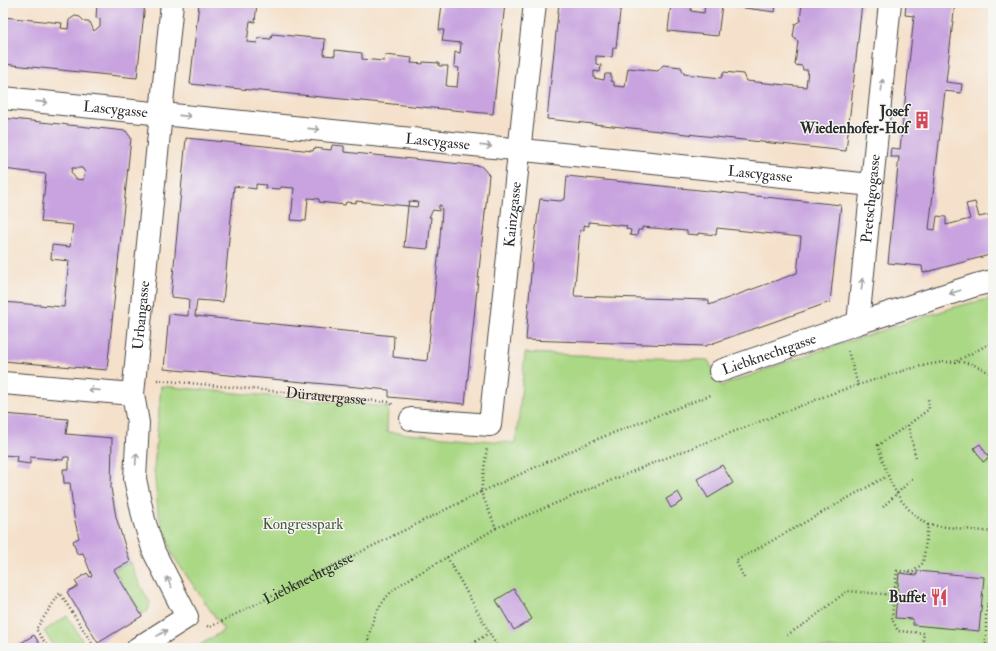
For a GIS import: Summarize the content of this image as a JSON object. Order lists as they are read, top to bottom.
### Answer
{
  "streets": {
    "street": [
      "Lascygasse",
      "Pretschgogasse",
      "Kainzgasse",
      "Urbangasse",
      "Liebknechtgasse"
    ],
    "path": ["Dürauergasse"]
  },
  "crossings": [
    ["Lascygasse", "Pretschgogasse"],
    ["Lascygasse", "Kainzgasse"],
    ["Lascygasse", "Urbangasse"],
    ["Pretschgogasse", "Liebknechtgasse"],
    ["Urbangasse", "Liebknechtgasse"]
  ],
  "one_way": ["Lascygasse", "Pretschgogasse", "Urbangasse"],
  "parks": ["Kongresspark"],
  "places": {
    "building": ["Josef Wiedenhofer-Hof"],
    "restaurant": ["Buffet"]
  }
}
